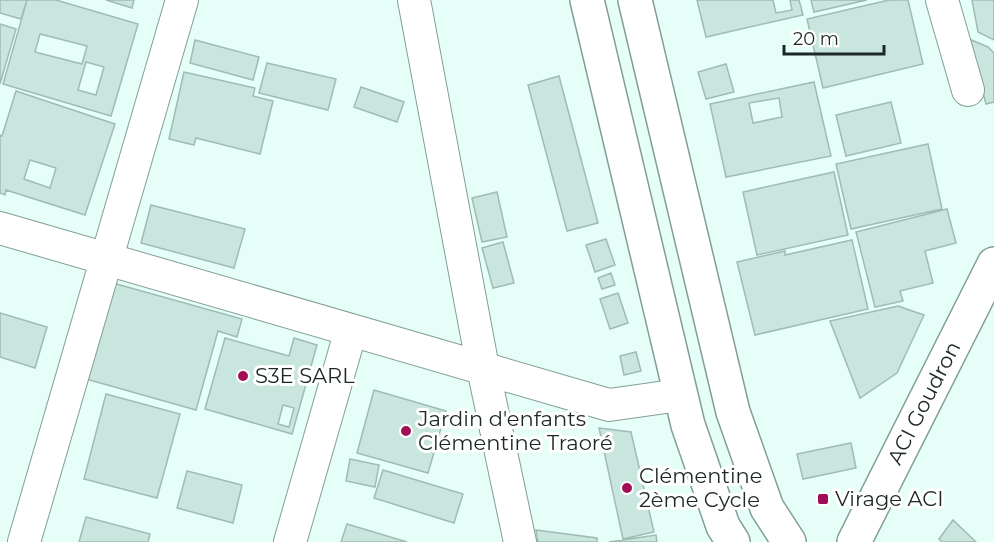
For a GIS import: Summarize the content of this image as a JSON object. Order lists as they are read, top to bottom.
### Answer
{
  "streets": {
    "main road": ["ACI Goudron"]
  },
  "places": {
    "other": ["S3E SARL", "Jardin d'enfants Clémentine Traoré", "Clémentine 2ème Cycle"],
    "transit": ["Virage ACI"]
  },
  "scale_bar": "20 m"
}
